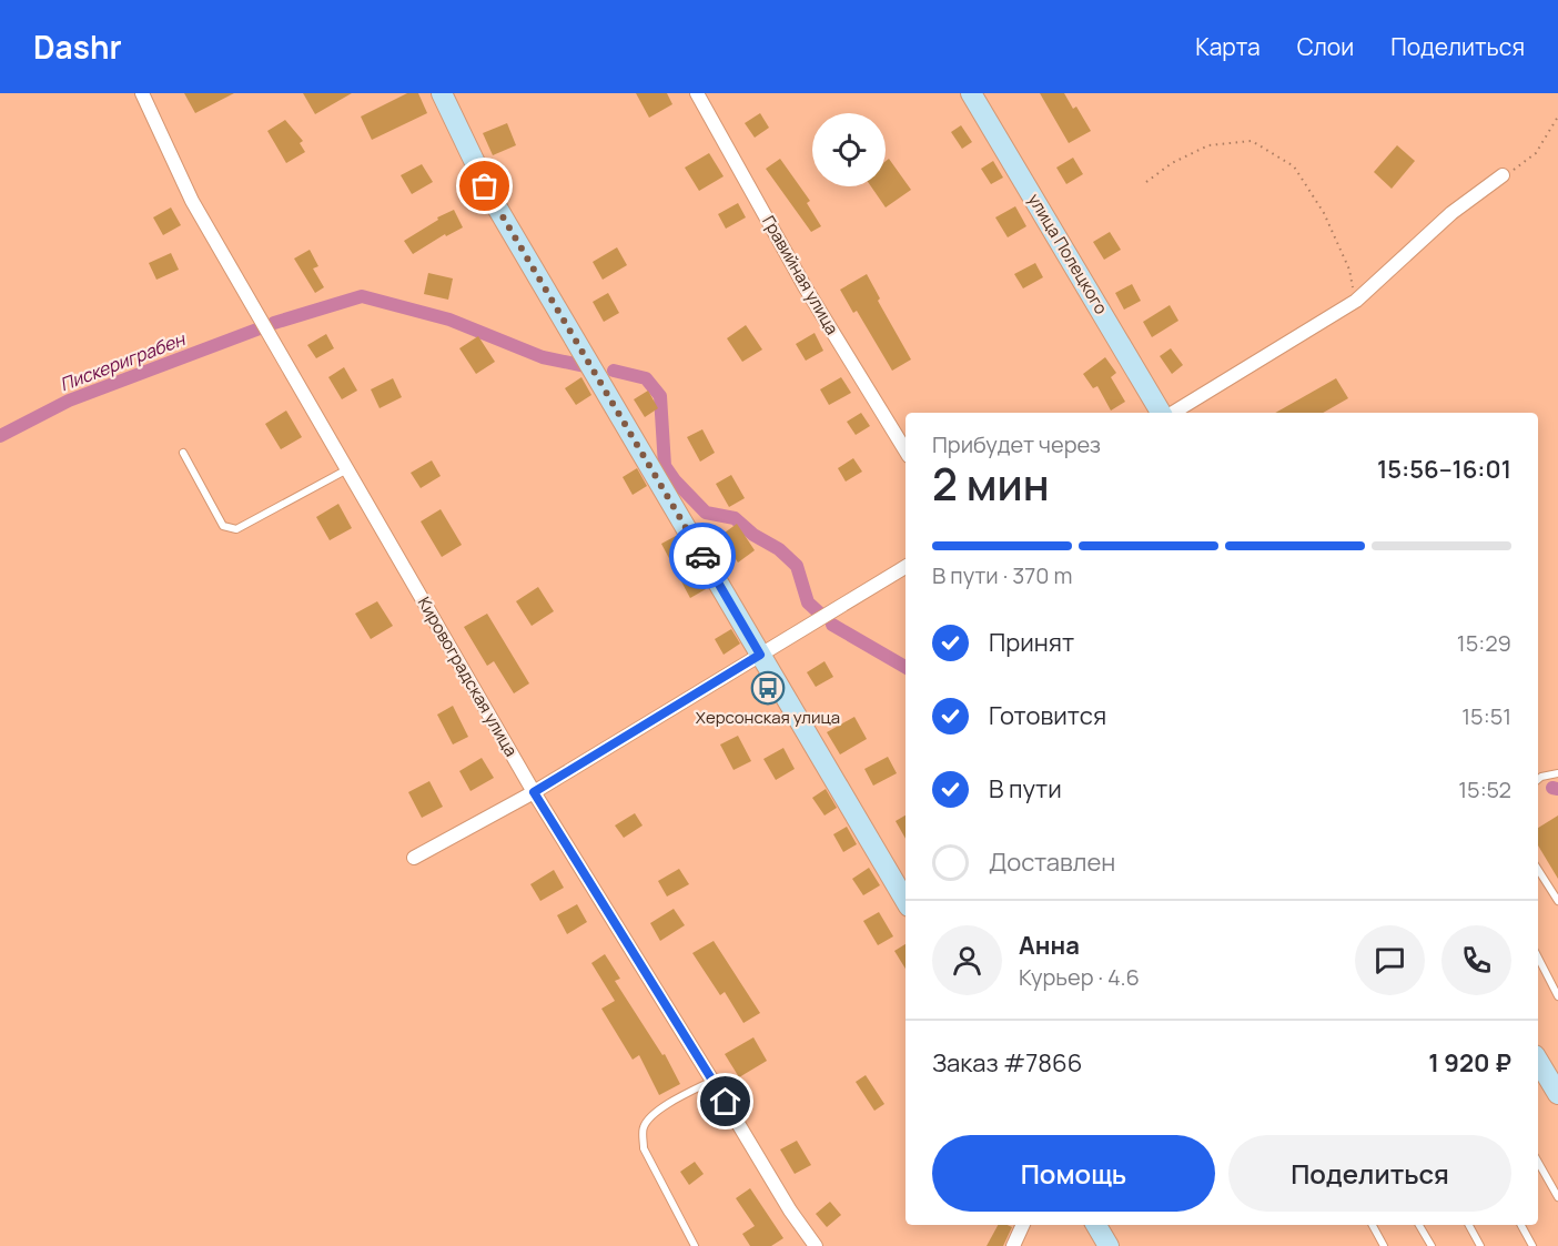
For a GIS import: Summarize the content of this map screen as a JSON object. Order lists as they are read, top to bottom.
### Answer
{
  "streets": {
    "street": ["улица Полецкого", "Гравийная улица", "Кировоградская улица"]
  },
  "water": ["Пискериграбен"],
  "places": {
    "bus stop": ["Херсонская улица"]
  },
  "page": {
    "header": "Dashr",
    "nav": ["Карта", "Слои", "Поделиться"],
    "heading": ["2 мин", "Прибудет через", "15:56–16:01"],
    "panel": [
      "Анна",
      "Курьер · 4.6",
      "Заказ #7866",
      "1 920 ₽"
    ],
    "bar": "В пути · 370 m",
    "list": [
      ["Принят", "15:29"],
      ["Готовится", "15:51"],
      ["В пути", "15:52"],
      "Доставлен"
    ],
    "buttons": ["Помощь", "Поделиться"]
  }
}
